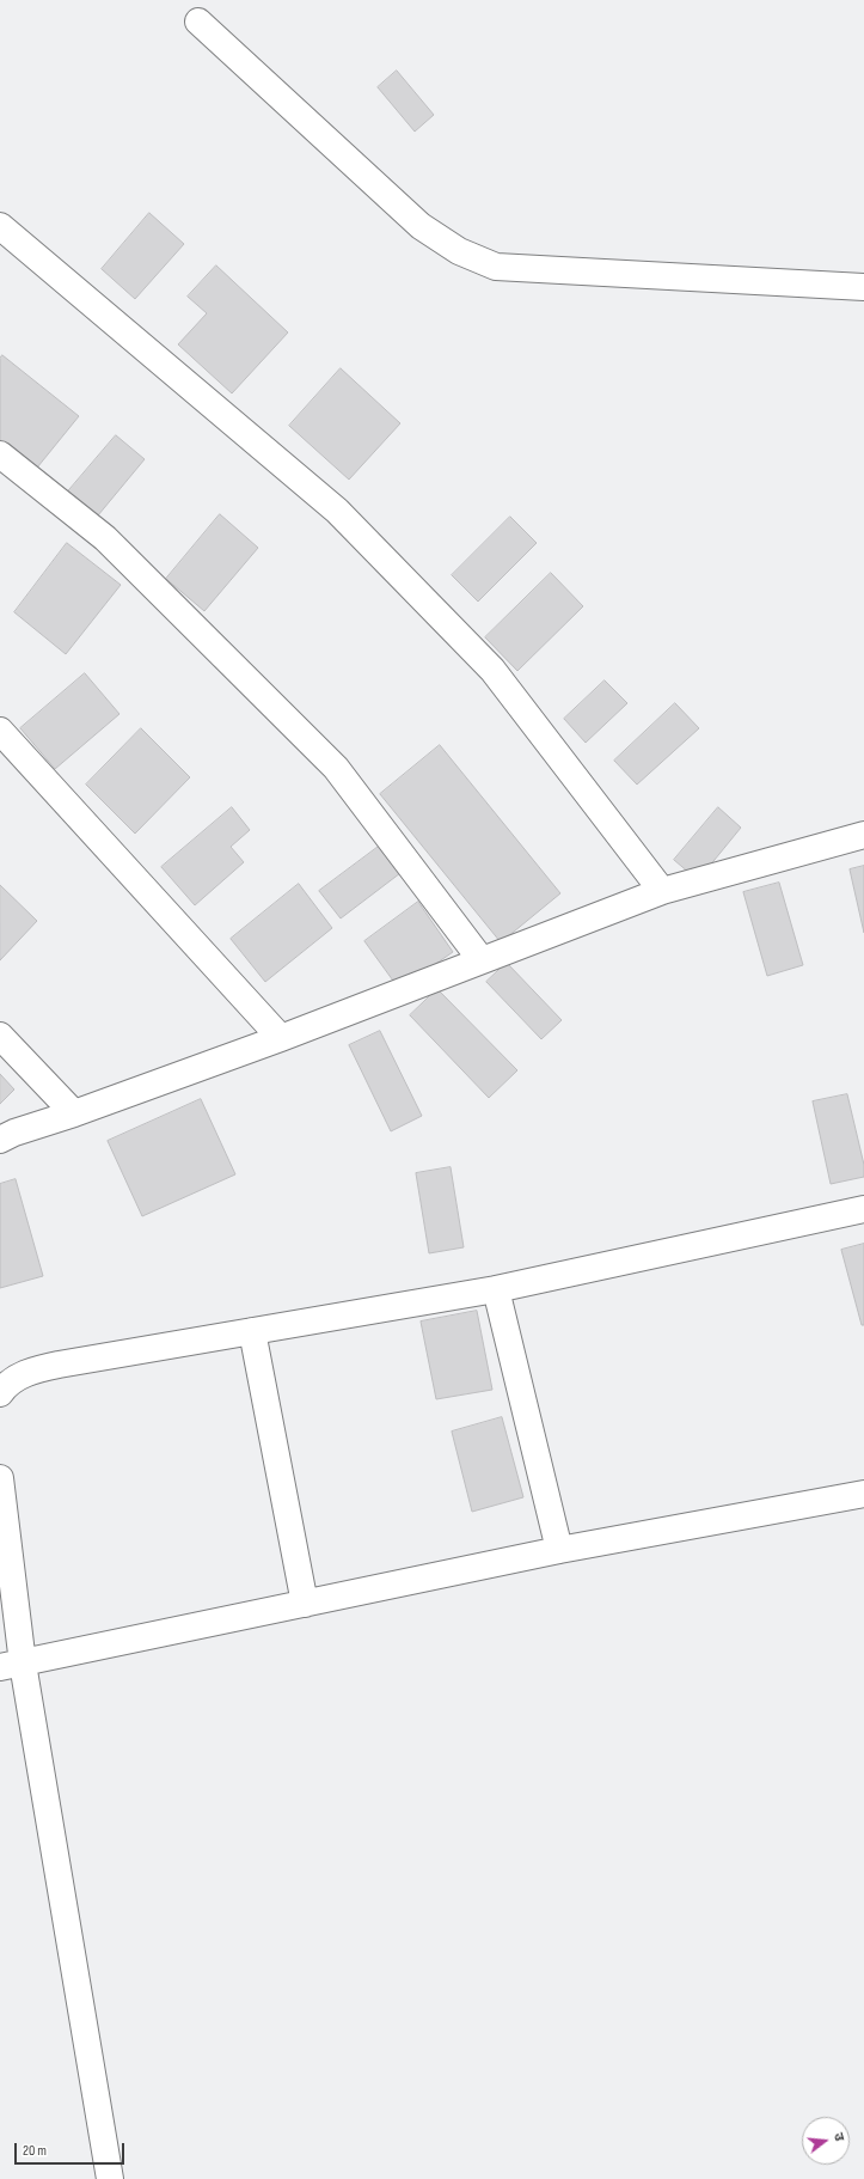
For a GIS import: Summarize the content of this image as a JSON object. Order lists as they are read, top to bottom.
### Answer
{
  "scale_bar": "20 m",
  "north": "right"
}
